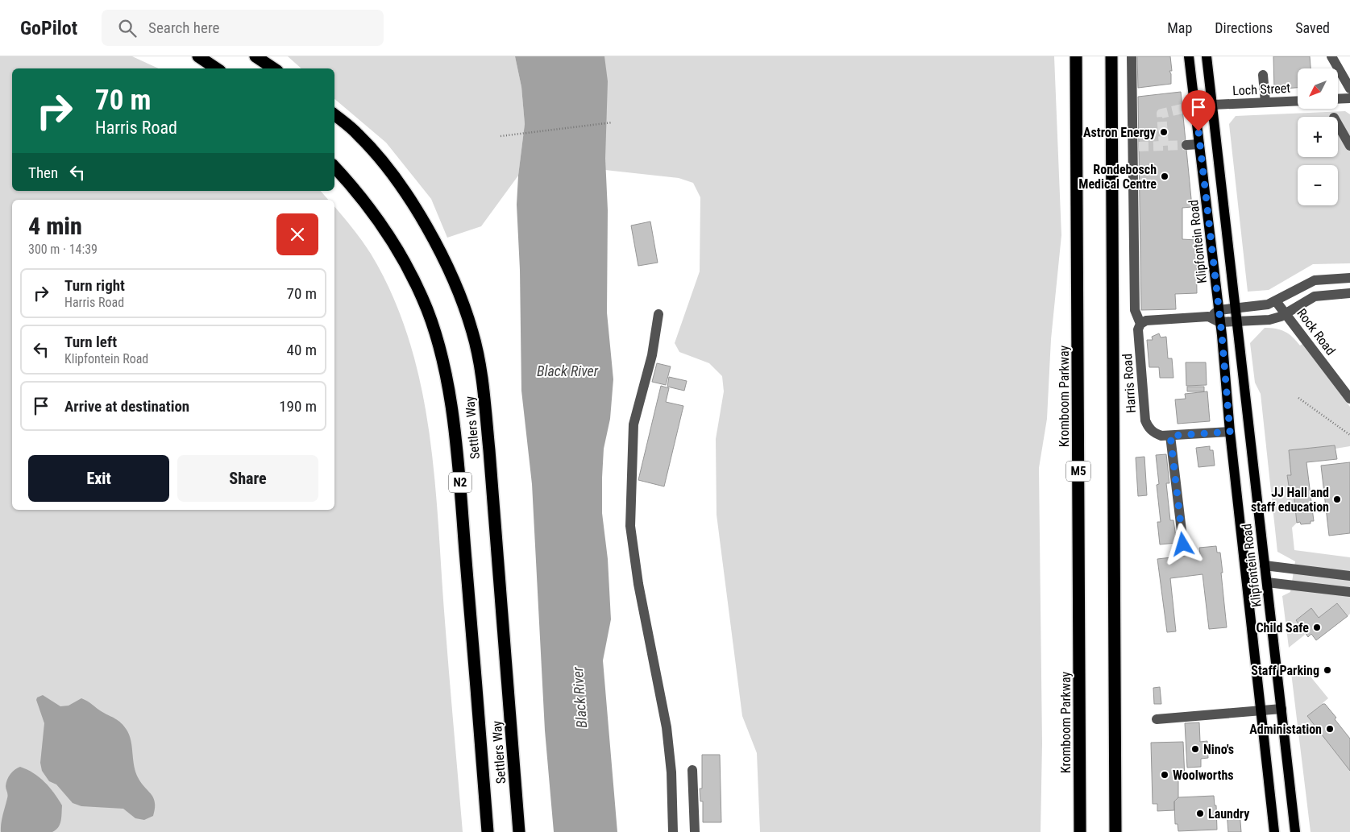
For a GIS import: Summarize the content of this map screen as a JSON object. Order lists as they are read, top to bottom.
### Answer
{
  "streets": {
    "highway": [
      "Kromboom Parkway",
      "Settlers Way",
      "M5",
      "N2"
    ],
    "main road": ["Klipfontein Road"],
    "street": ["Loch Street", "Rock Road", "Harris Road"]
  },
  "crossings": [
    ["Loch Street", "Klipfontein Road"],
    ["Klipfontein Road", "Harris Road"]
  ],
  "water": ["Black River"],
  "places": [
    "Astron Energy",
    "Rondebosch Medical Centre",
    "JJ Hall and staff education",
    "Child Safe",
    "Staff Parking",
    "Administation",
    "Nino's",
    "Woolworths",
    "Laundry"
  ],
  "north": "bottom left",
  "page": {
    "header": "GoPilot",
    "search": "Search here",
    "nav": ["Map", "Directions", "Saved"],
    "map_buttons": ["+", "−"],
    "turn": ["70 m", "Harris Road"],
    "then": "Then",
    "heading": ["4 min", "300 m · 14:39"],
    "list": [
      {
        "name": "Turn right",
        "note": "Harris Road",
        "value": "70 m"
      },
      {
        "name": "Turn left",
        "note": "Klipfontein Road",
        "value": "40 m"
      },
      {
        "name": "Arrive at destination",
        "value": "190 m"
      }
    ],
    "buttons": ["Exit", "Share"]
  }
}
